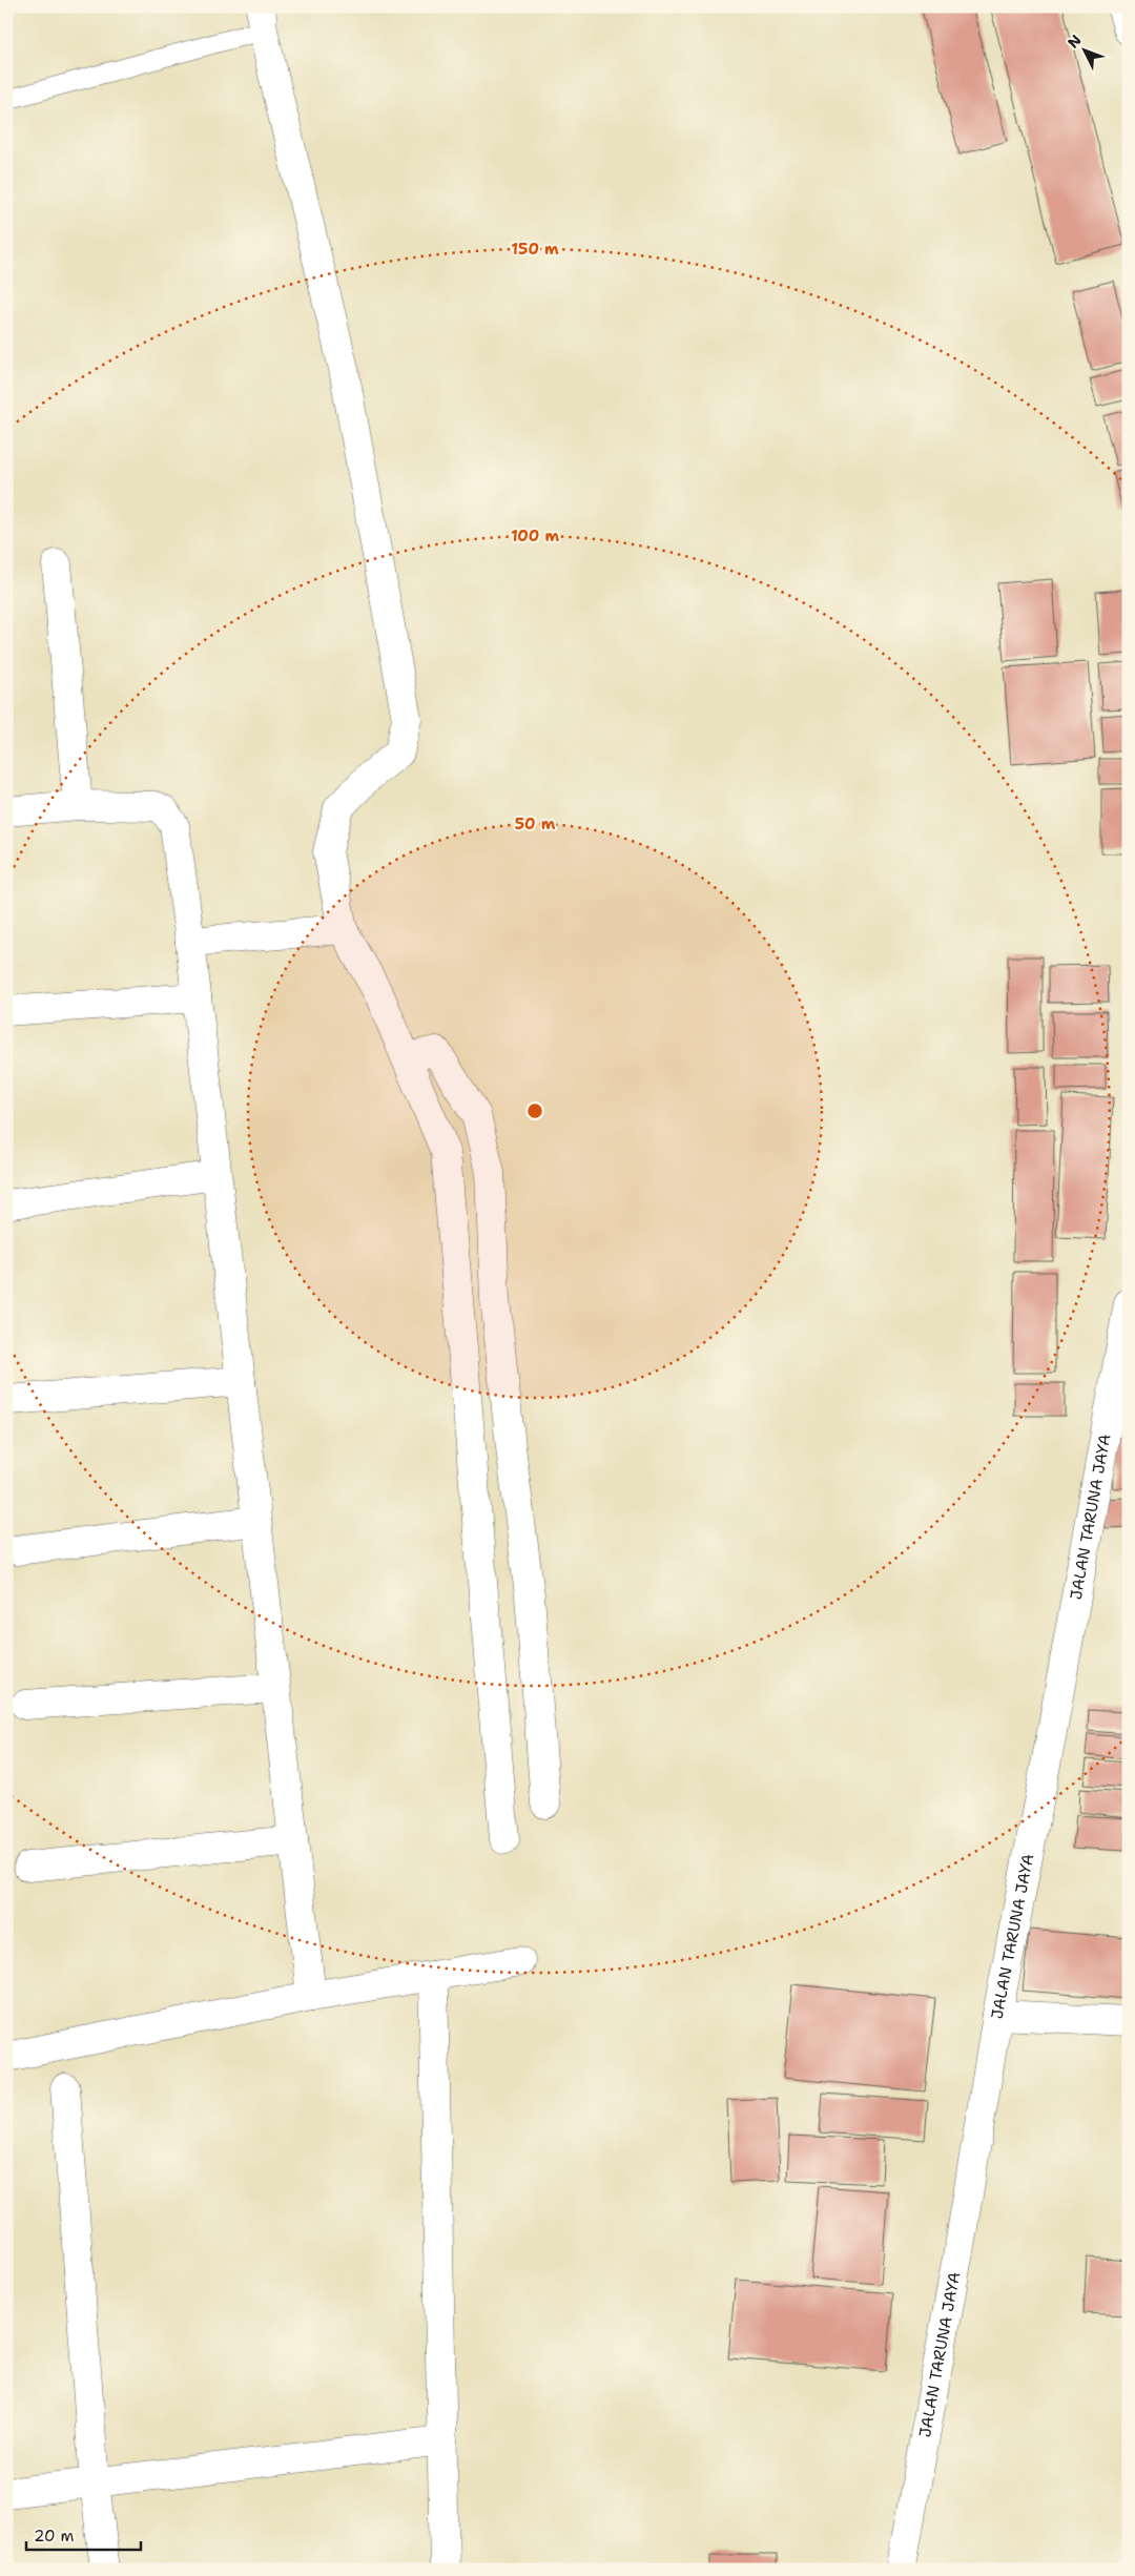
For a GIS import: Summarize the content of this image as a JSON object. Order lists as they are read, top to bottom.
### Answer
{
  "streets": {
    "street": ["JALAN TARUNA JAYA"]
  },
  "scale_bar": "20 m",
  "north": "top left",
  "rings": ["150 m", "100 m", "50 m"]
}
